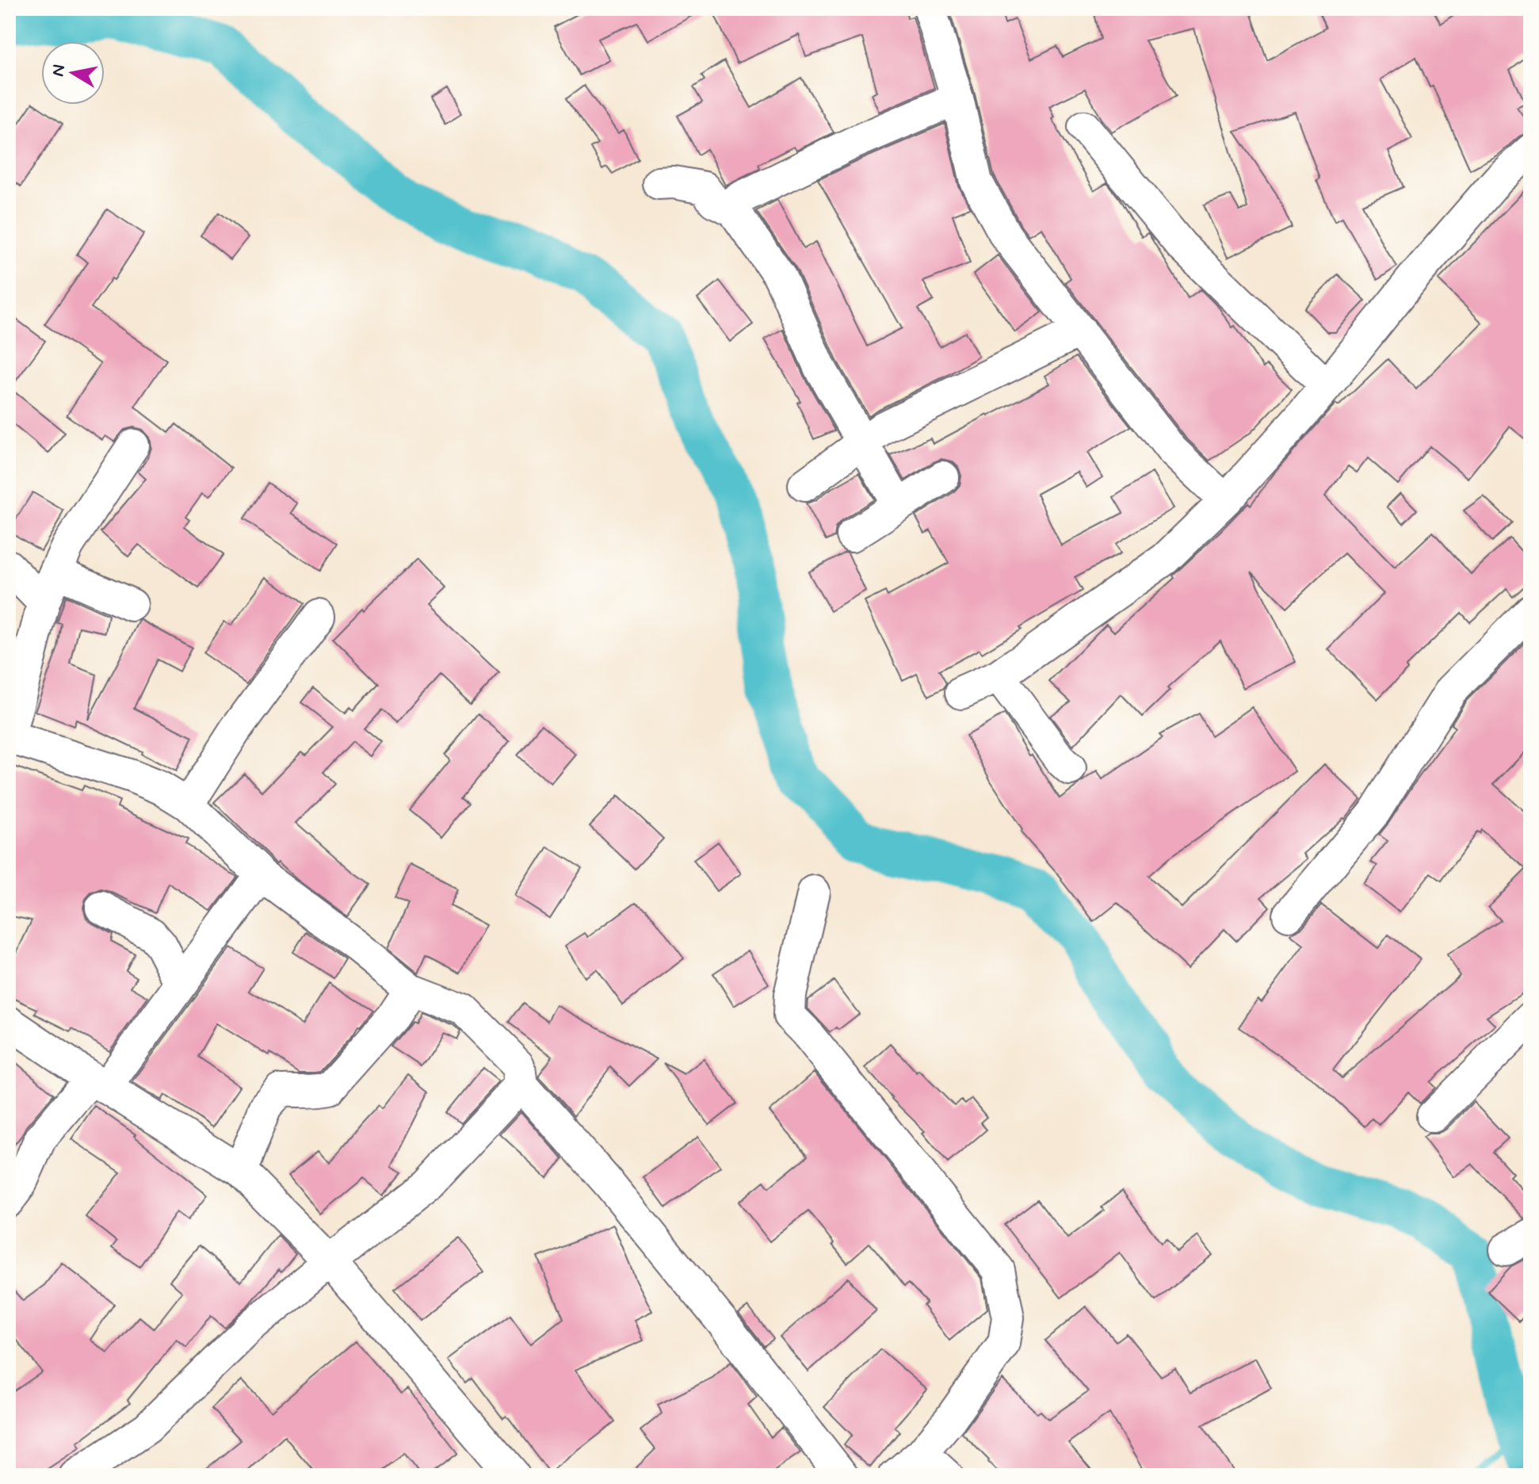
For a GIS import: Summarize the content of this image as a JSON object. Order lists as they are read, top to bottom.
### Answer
{
  "north": "left"
}
